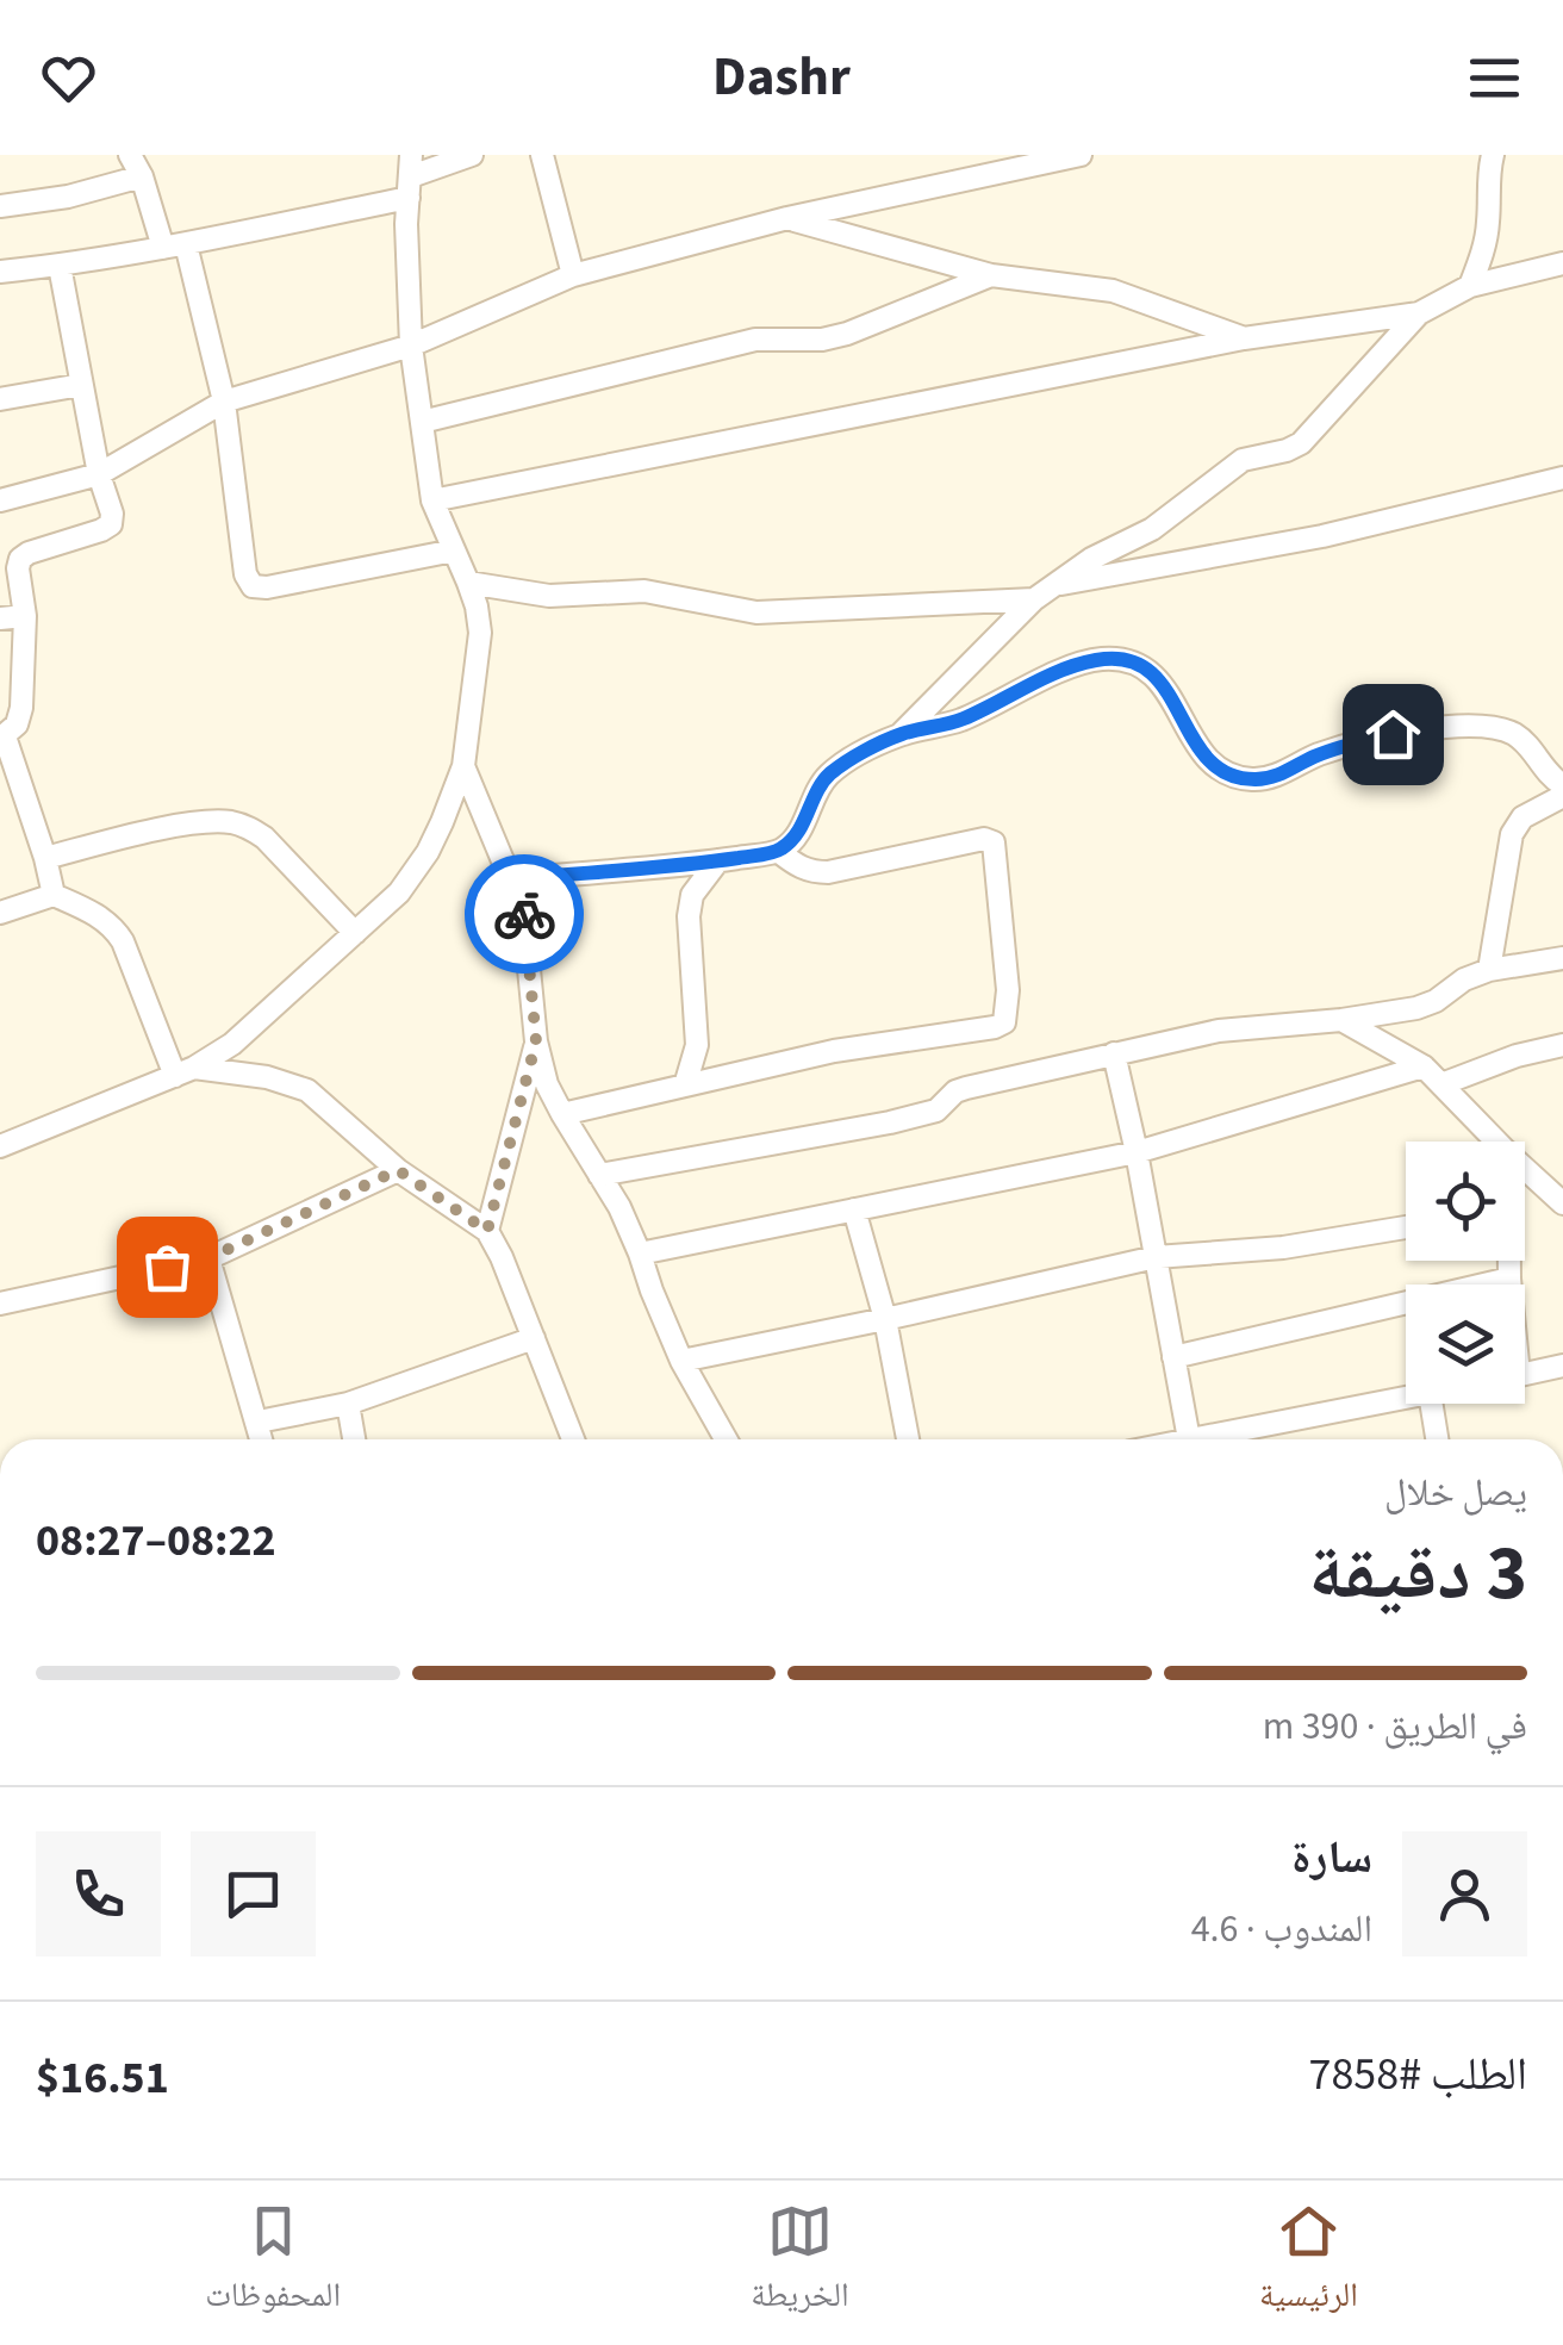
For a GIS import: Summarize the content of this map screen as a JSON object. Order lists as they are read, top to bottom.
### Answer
{
  "page": {
    "header": "Dashr",
    "heading": ["3 دقيقة", "يصل خلال", "08:22–08:27"],
    "panel": [
      "سارة",
      "المندوب · 4.6",
      "الطلب #7858",
      "$16.51"
    ],
    "bar": "في الطريق · 390 m",
    "tabs": ["الرئيسية", "الخريطة", "المحفوظات"]
  }
}
